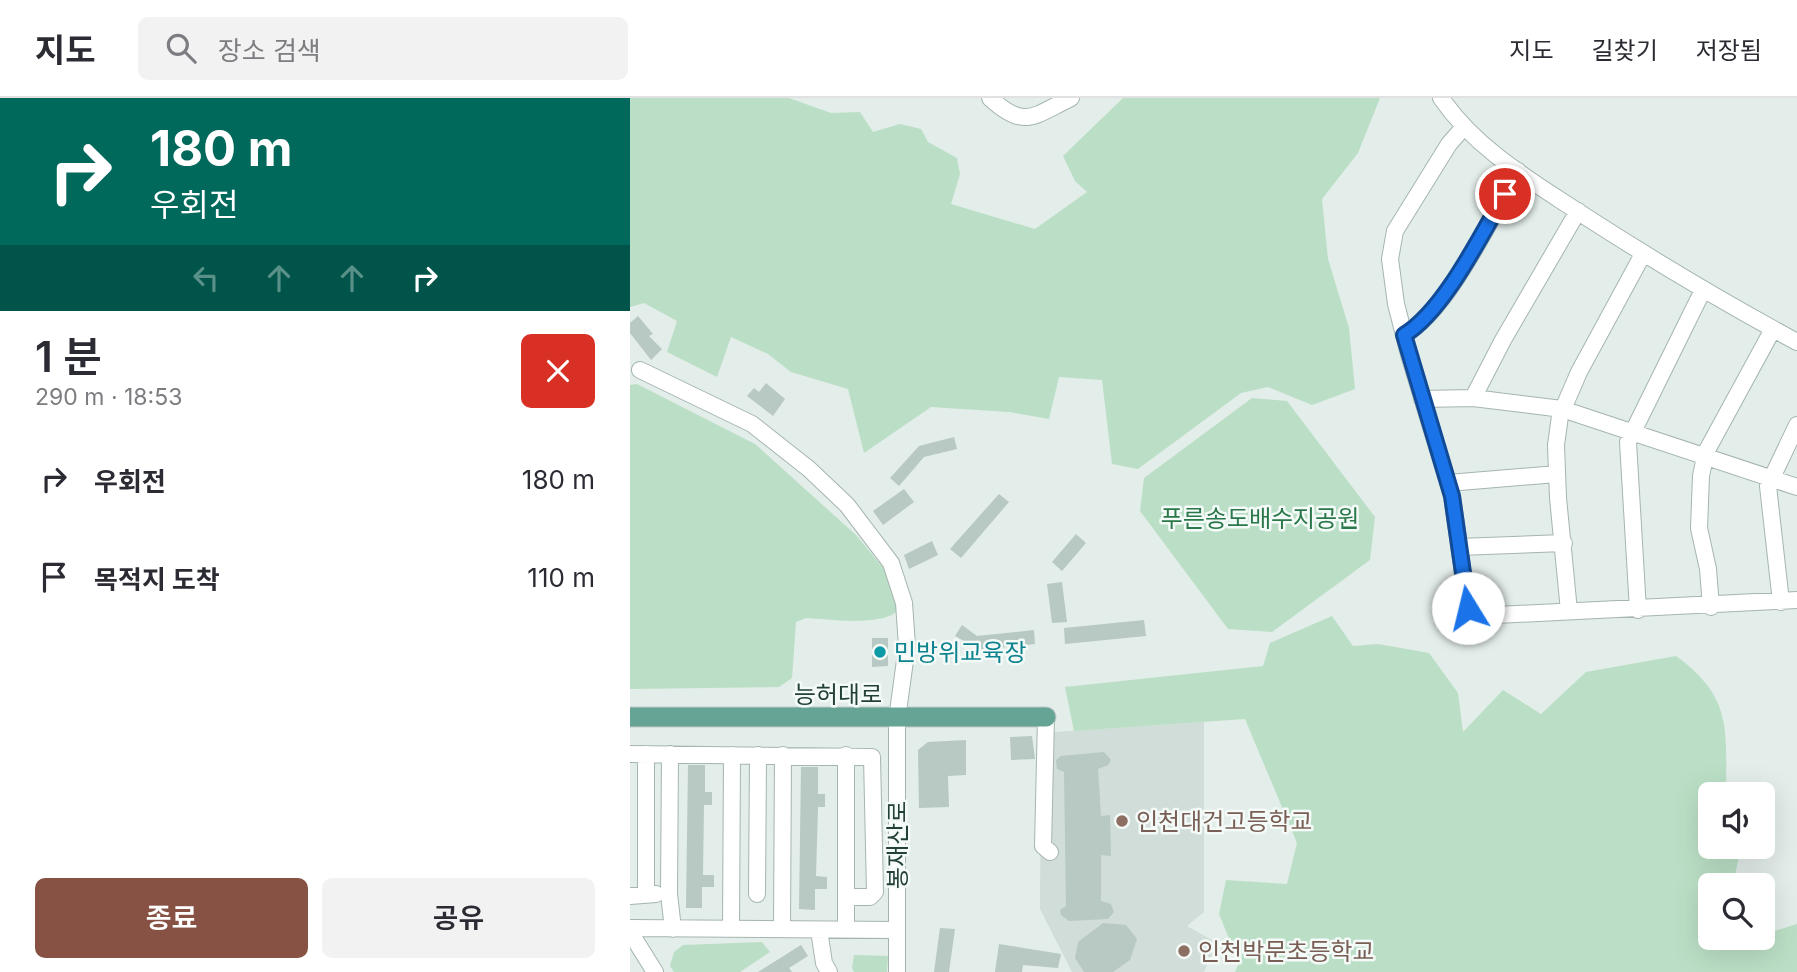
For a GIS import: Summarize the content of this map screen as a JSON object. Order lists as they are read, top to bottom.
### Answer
{
  "streets": {
    "main road": ["능허대로"],
    "street": ["봉재산로"]
  },
  "crossings": [
    ["능허대로", "봉재산로"]
  ],
  "parks": ["푸른송도배수지공원"],
  "places": ["민방위교육장", "인천대건고등학교", "인천박문초등학교"],
  "page": {
    "header": "지도",
    "search": "장소 검색",
    "nav": ["지도", "길찾기", "저장됨"],
    "turn": ["180 m", "우회전"],
    "heading": ["1 분", "290 m · 18:53"],
    "list": [
      {
        "name": "우회전",
        "value": "180 m"
      },
      {
        "name": "목적지 도착",
        "value": "110 m"
      }
    ],
    "buttons": ["종료", "공유"]
  }
}
